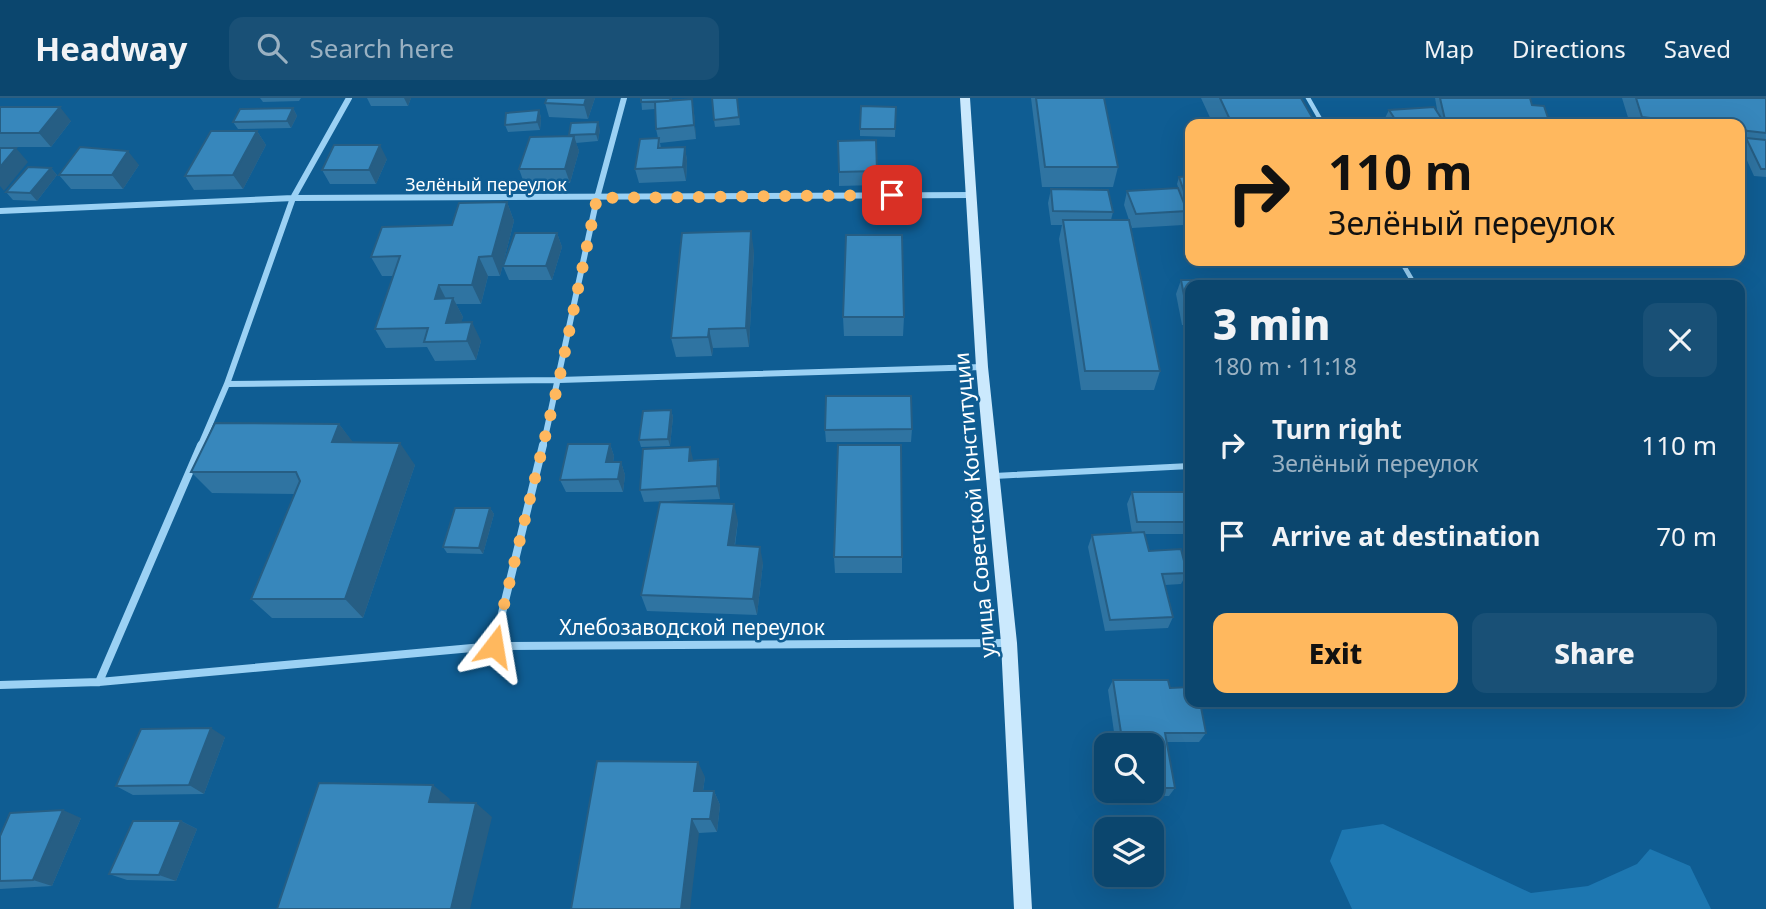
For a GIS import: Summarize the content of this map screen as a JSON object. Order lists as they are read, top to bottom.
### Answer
{
  "streets": {
    "main road": ["улица Советской Конституции"],
    "street": ["Зелёный переулок", "Хлебозаводской переулок"]
  },
  "crossings": [
    ["Зелёный переулок", "улица Советской Конституции"],
    ["улица Советской Конституции", "Хлебозаводской переулок"]
  ],
  "page": {
    "header": "Headway",
    "search": "Search here",
    "nav": ["Map", "Directions", "Saved"],
    "turn": ["110 m", "Зелёный переулок"],
    "heading": ["3 min", "180 m · 11:18"],
    "list": [
      {
        "name": "Turn right",
        "note": "Зелёный переулок",
        "value": "110 m"
      },
      {
        "name": "Arrive at destination",
        "value": "70 m"
      }
    ],
    "buttons": ["Exit", "Share"]
  }
}
